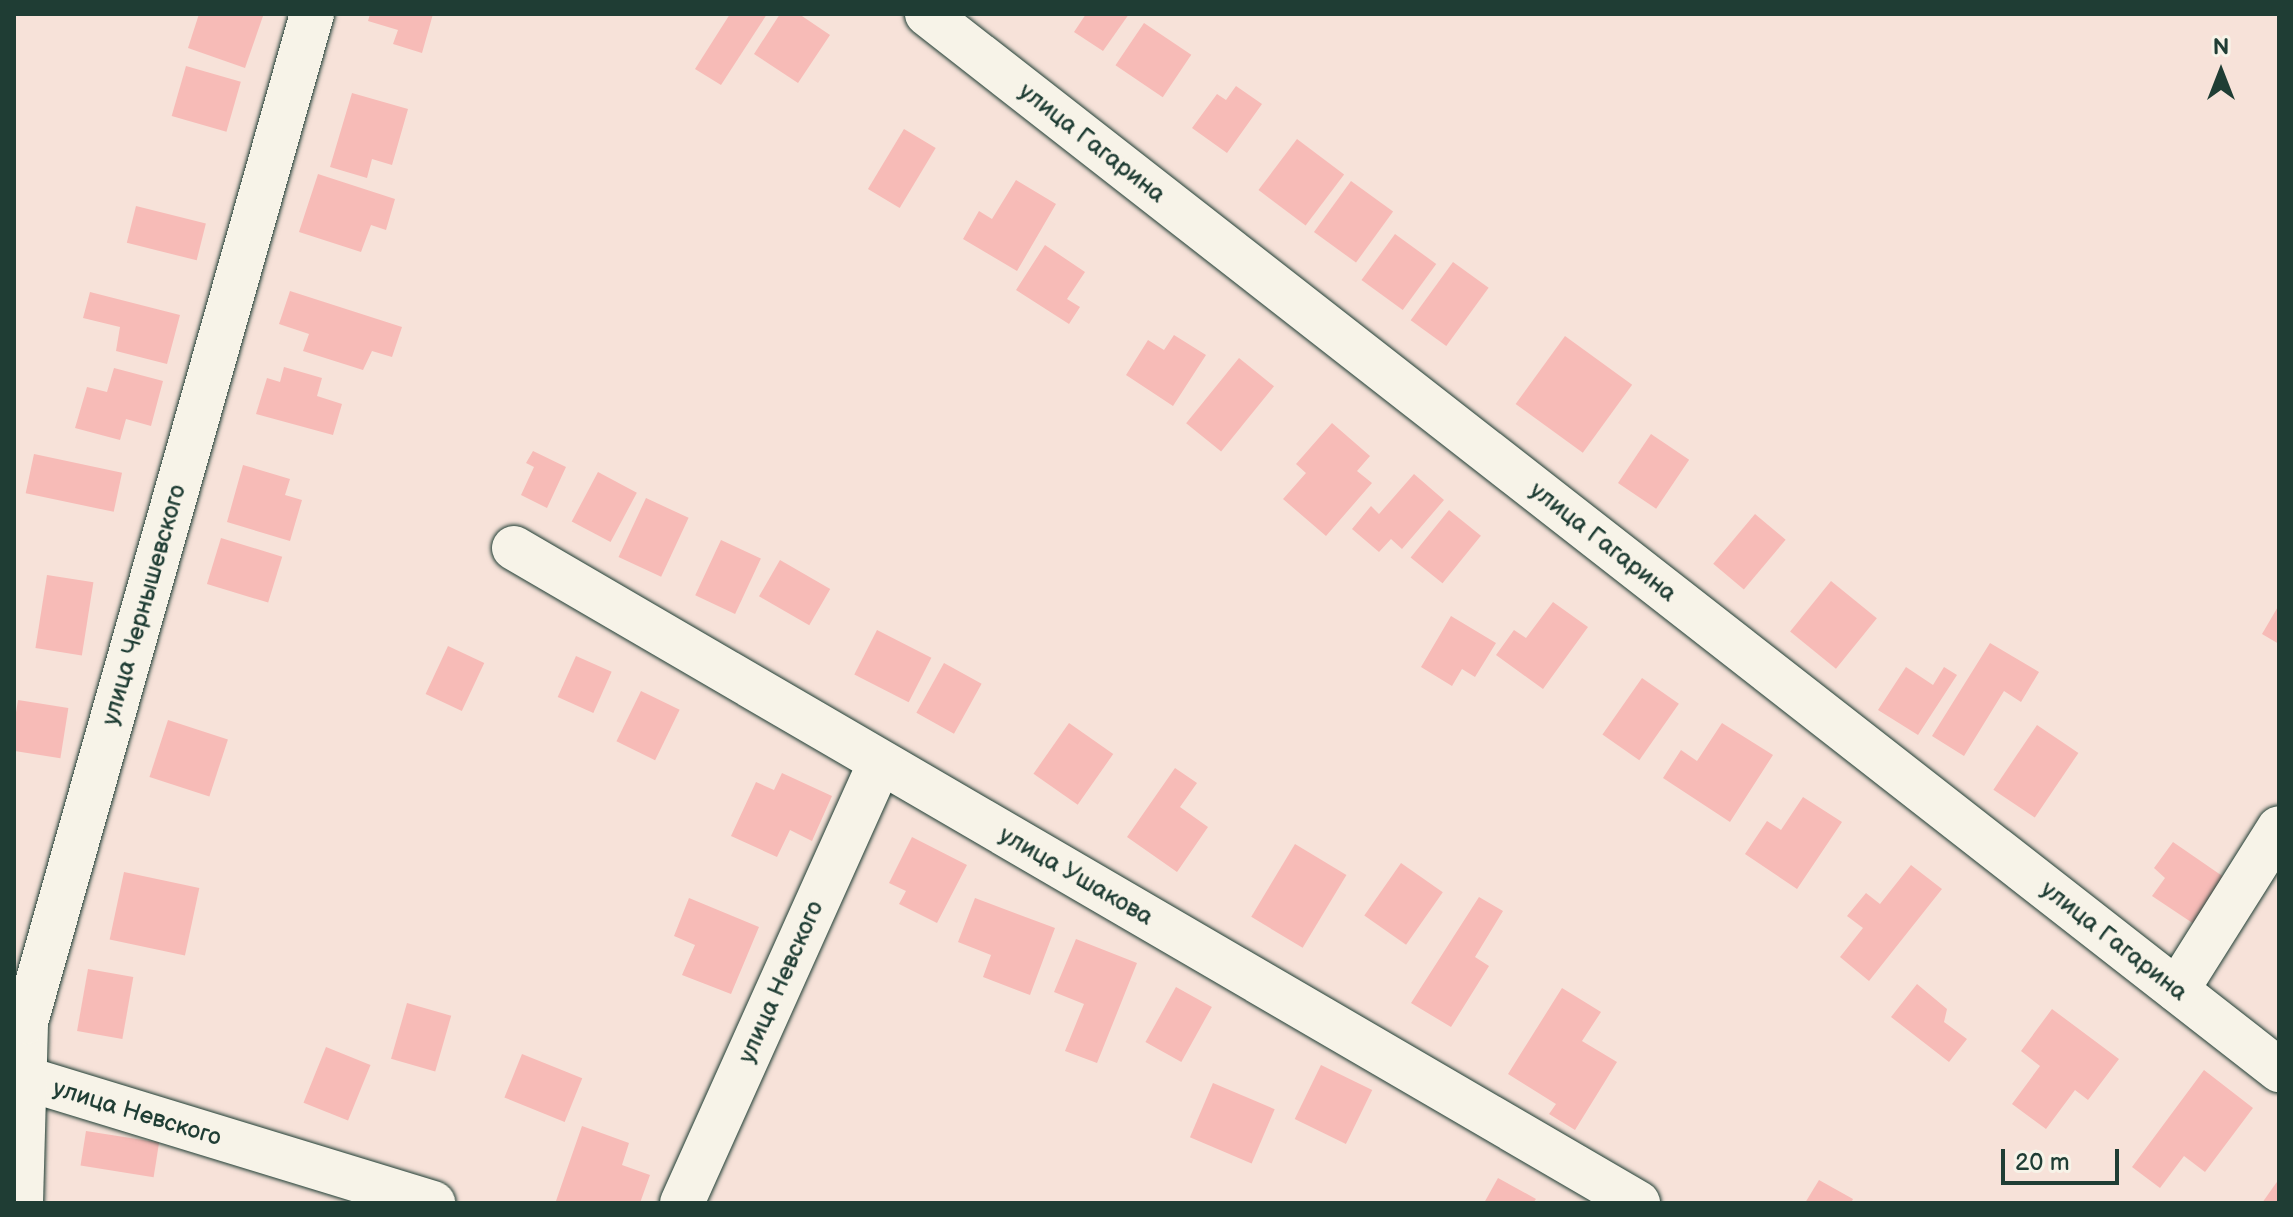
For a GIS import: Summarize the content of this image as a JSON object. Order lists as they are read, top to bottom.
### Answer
{
  "streets": {
    "street": [
      "улица Гагарина",
      "улица Чернышевского",
      "улица Ушакова",
      "улица Невского"
    ]
  },
  "crossings": [
    ["улица Чернышевского", "улица Невского"],
    ["улица Ушакова", "улица Невского"]
  ],
  "scale_bar": "20 m",
  "north": "top"
}
